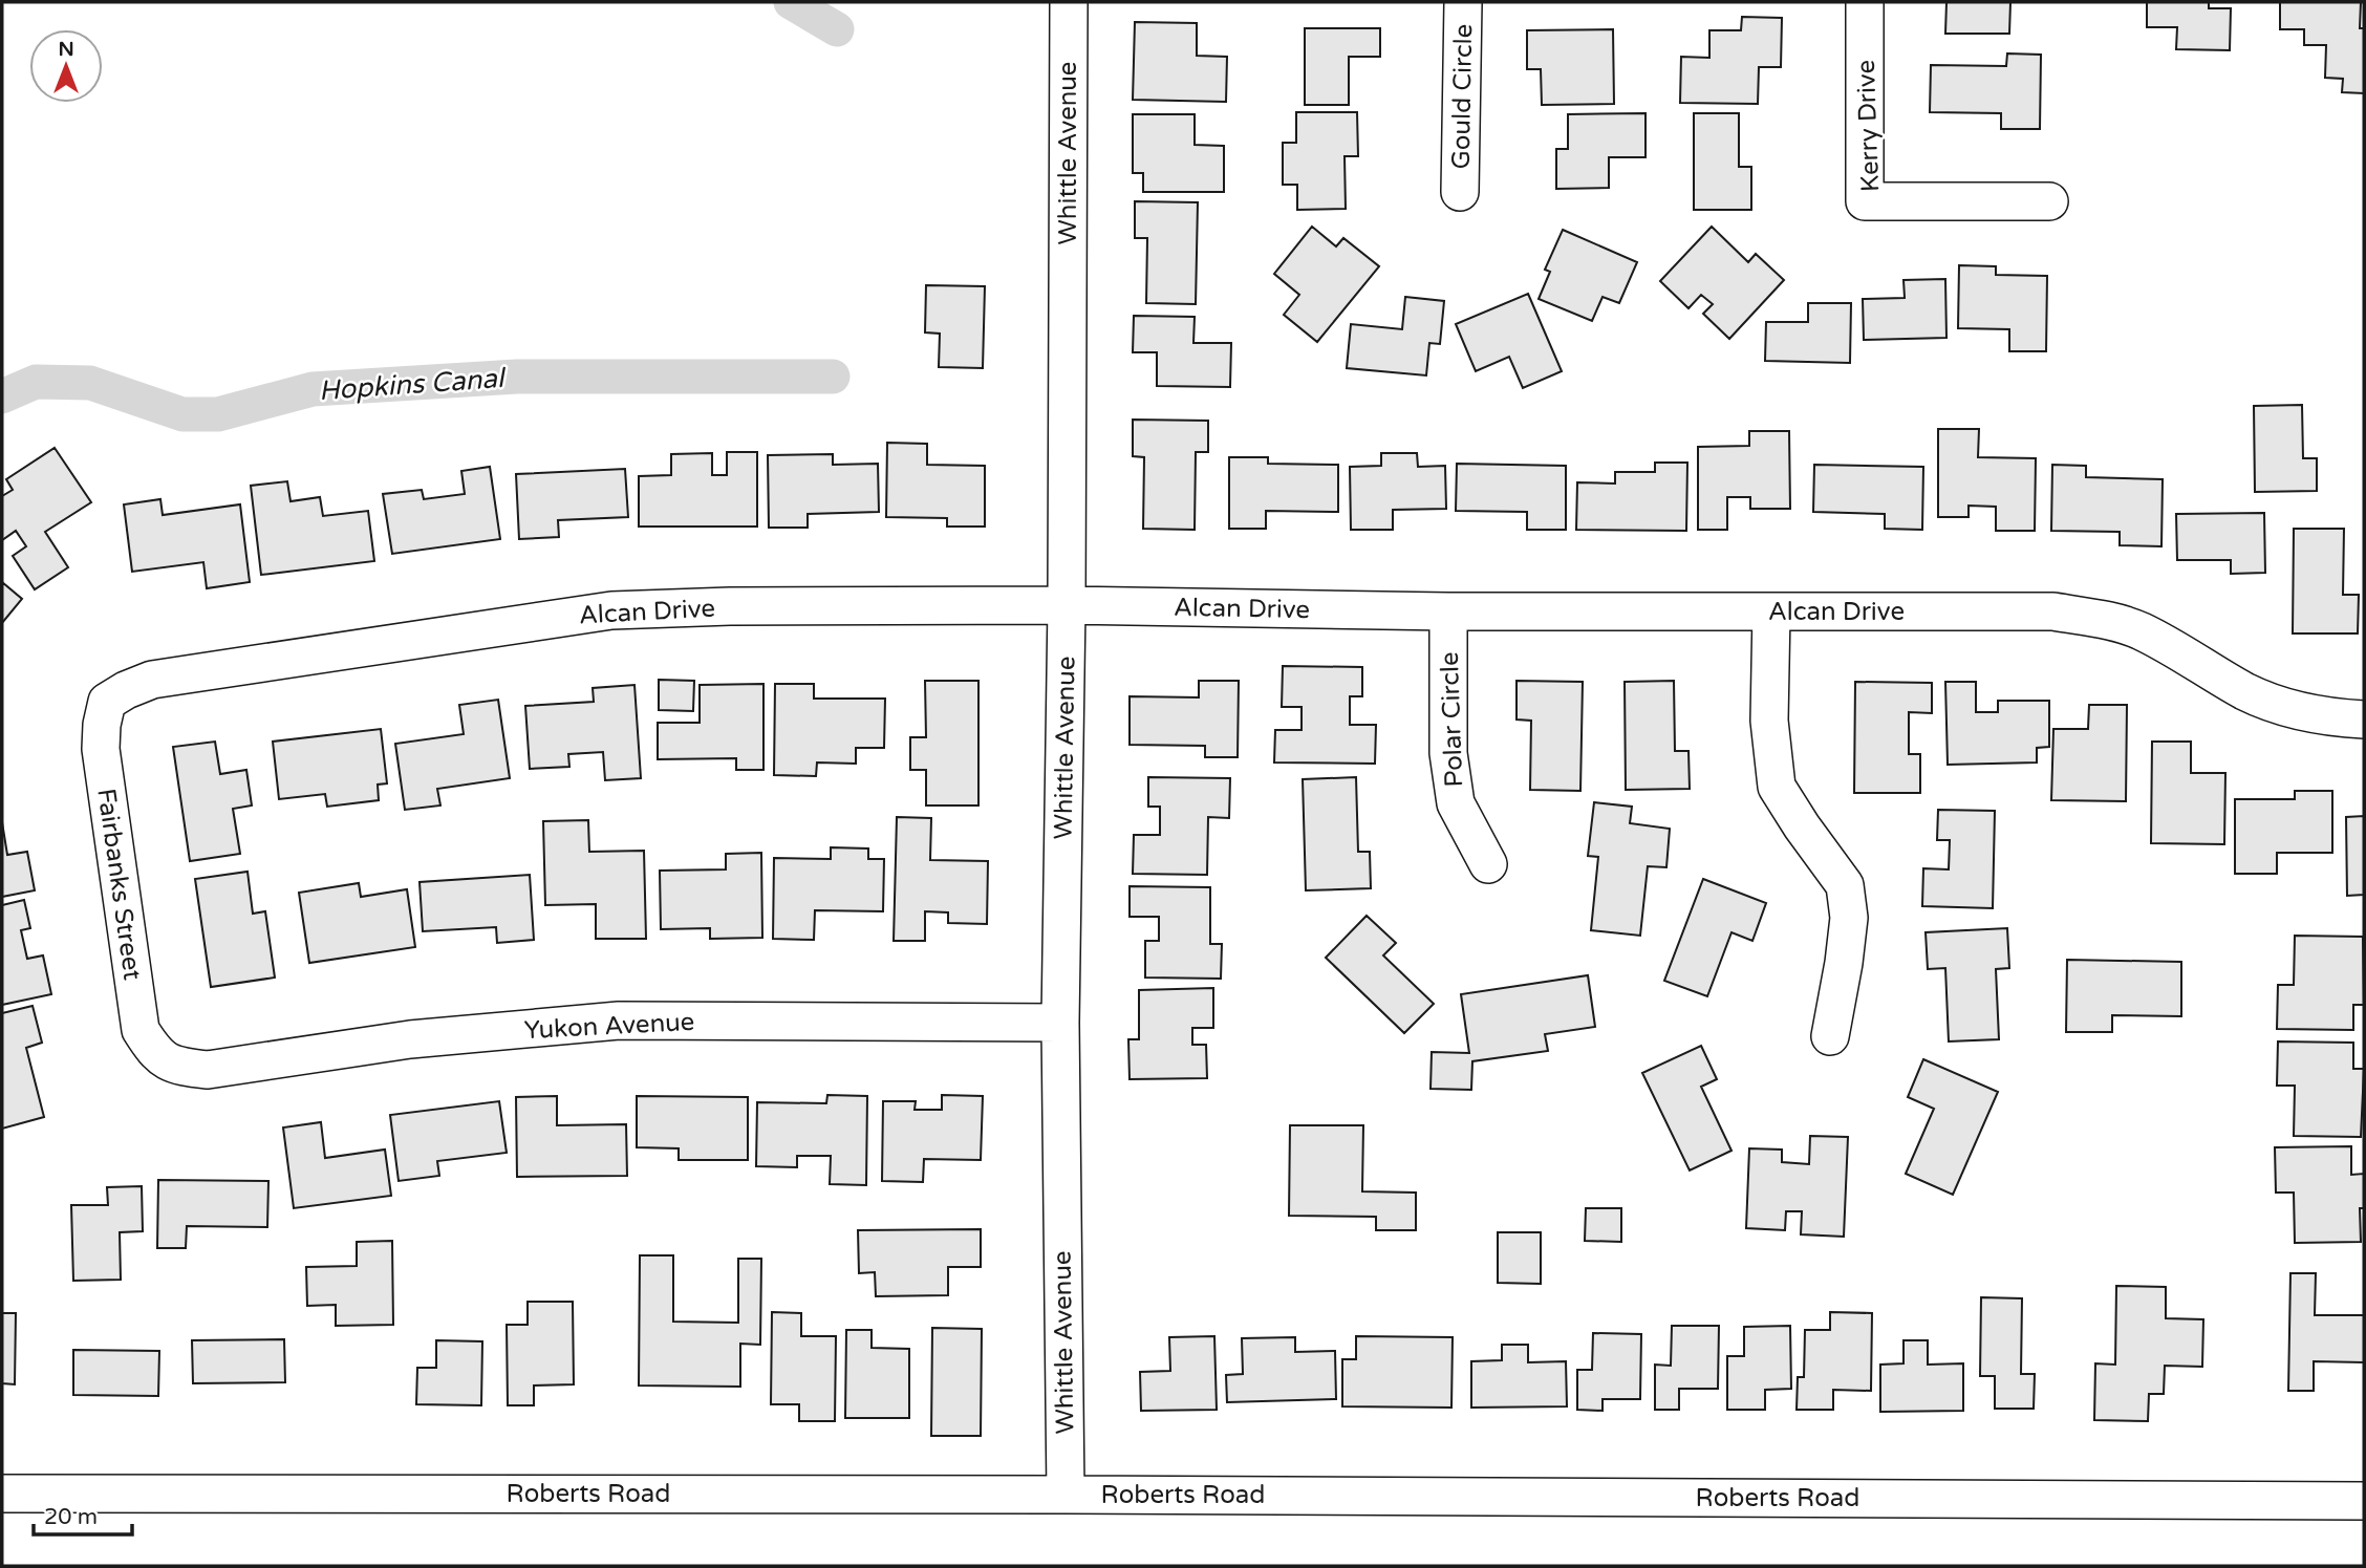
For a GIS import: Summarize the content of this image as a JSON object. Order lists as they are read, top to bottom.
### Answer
{
  "streets": {
    "street": [
      "Gould Circle",
      "Kerry Drive",
      "Whittle Avenue",
      "Alcan Drive",
      "Polar Circle",
      "Fairbanks Street",
      "Yukon Avenue",
      "Roberts Road"
    ]
  },
  "crossings": [
    ["Whittle Avenue", "Alcan Drive"],
    ["Whittle Avenue", "Yukon Avenue"],
    ["Whittle Avenue", "Roberts Road"],
    ["Alcan Drive", "Polar Circle"],
    ["Alcan Drive", "Fairbanks Street"],
    ["Fairbanks Street", "Yukon Avenue"]
  ],
  "water": ["Hopkins Canal"],
  "scale_bar": "20 m",
  "north": "top"
}
